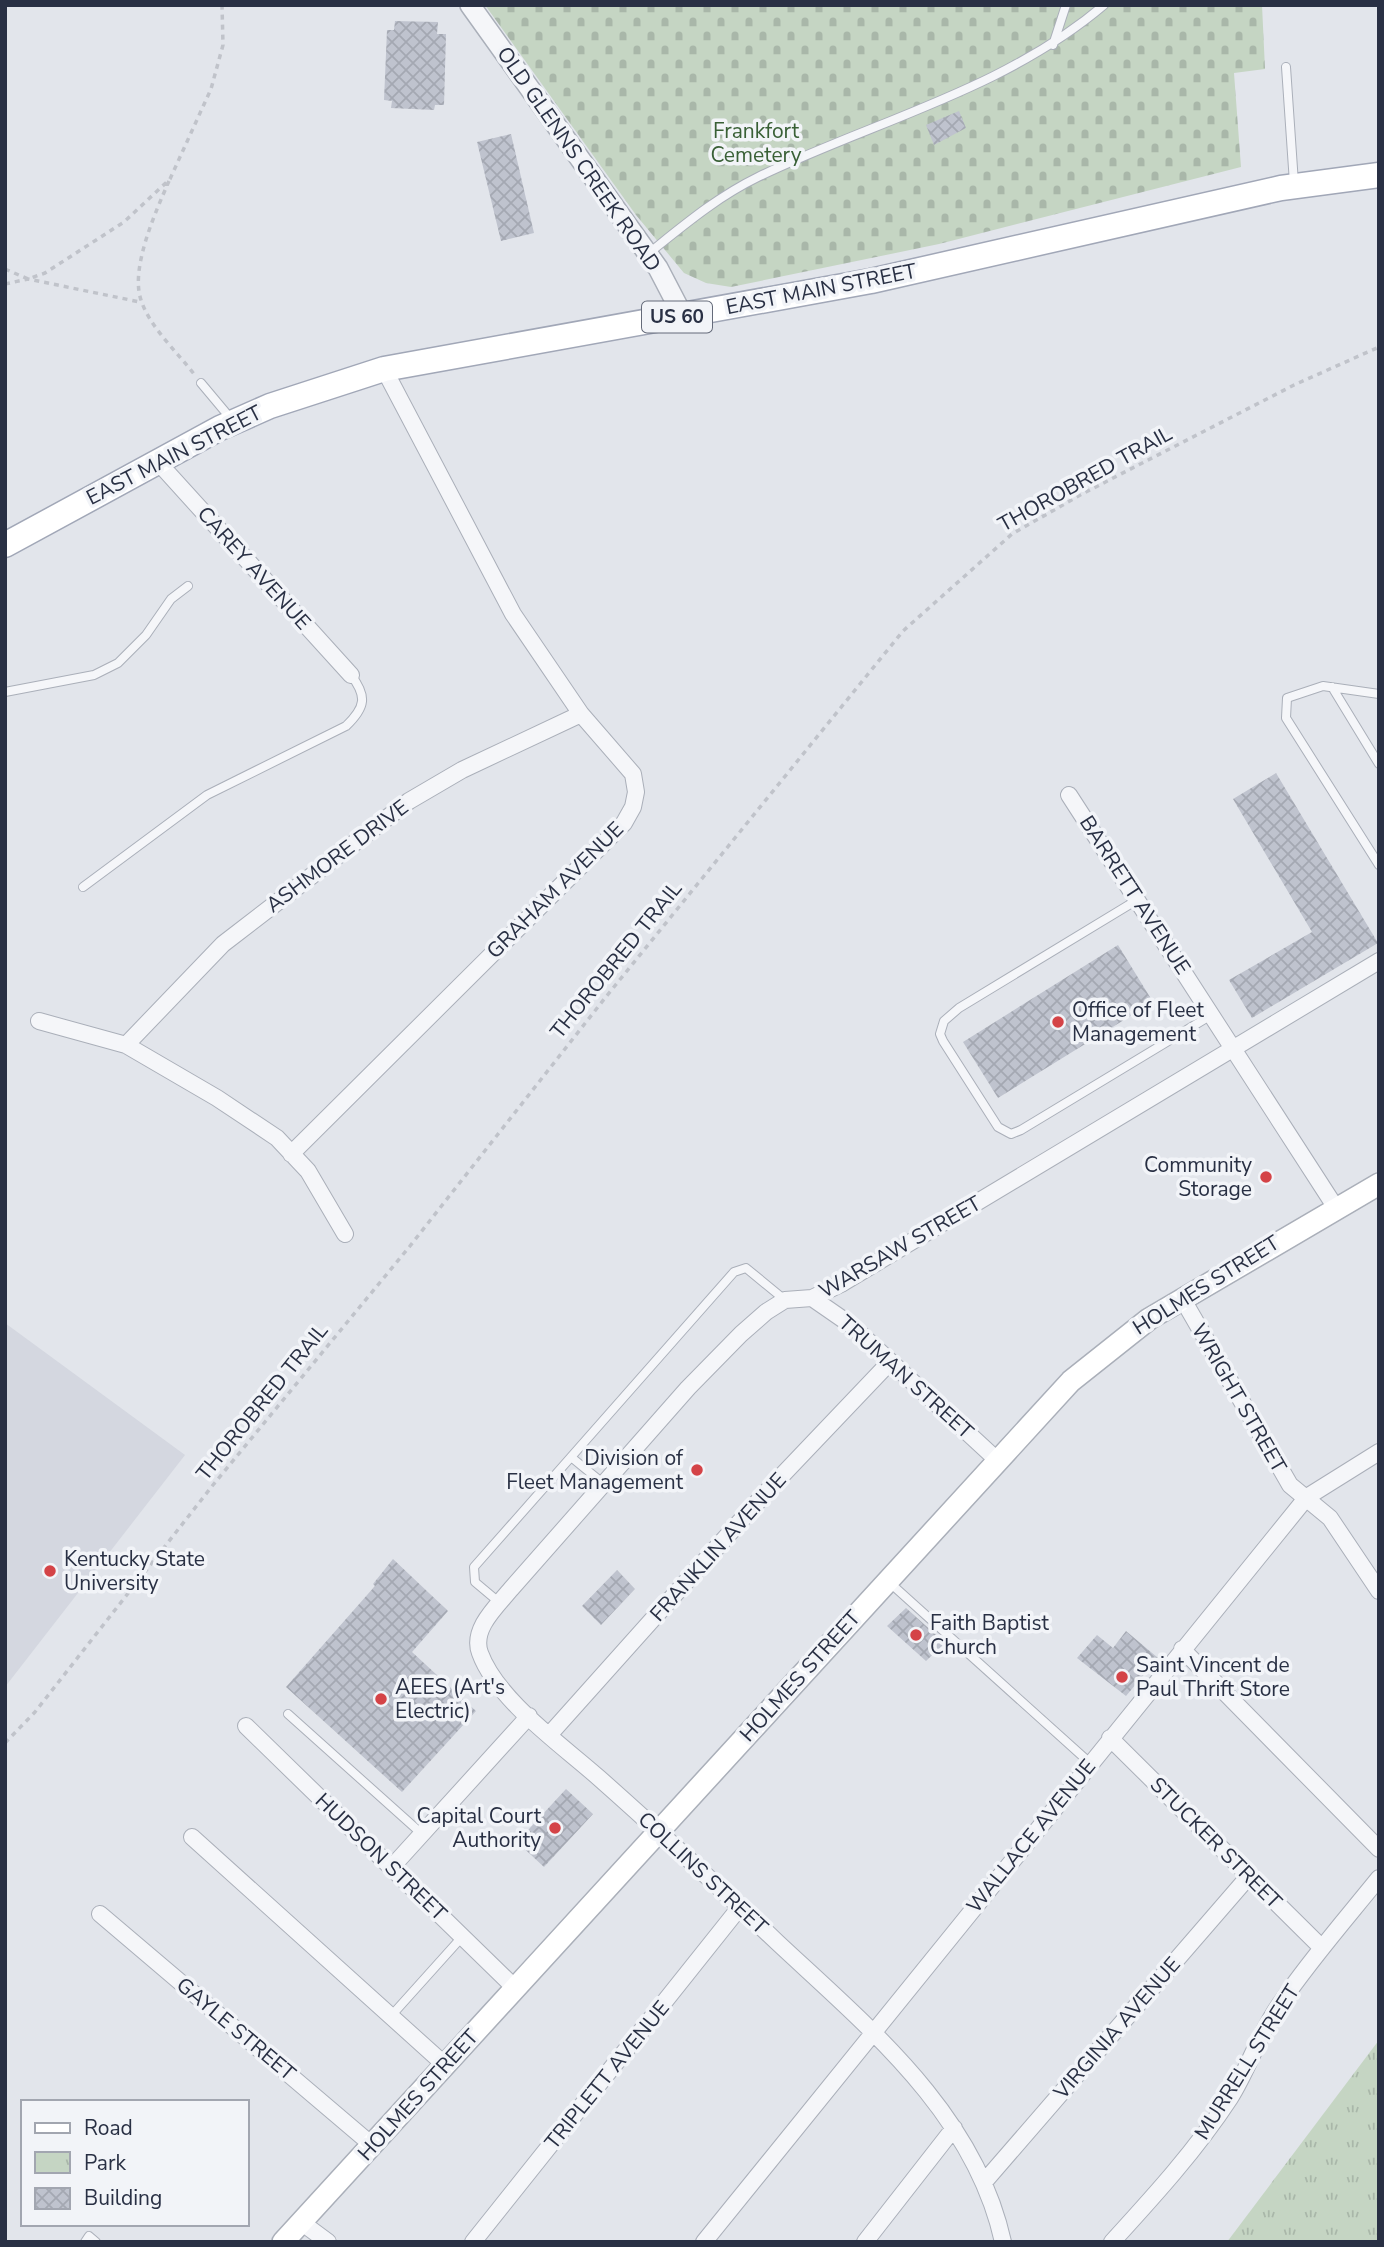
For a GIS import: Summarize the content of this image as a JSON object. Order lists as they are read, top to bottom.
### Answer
{
  "streets": {
    "main road": ["EAST MAIN STREET", "US 60", "HOLMES STREET"],
    "street": [
      "OLD GLENNS CREEK ROAD",
      "CAREY AVENUE",
      "ASHMORE DRIVE",
      "GRAHAM AVENUE",
      "BARRETT AVENUE",
      "WARSAW STREET",
      "TRUMAN STREET",
      "WRIGHT STREET",
      "FRANKLIN AVENUE",
      "WALLACE AVENUE",
      "STUCKER STREET",
      "HUDSON STREET",
      "COLLINS STREET",
      "VIRGINIA AVENUE",
      "GAYLE STREET",
      "MURRELL STREET",
      "TRIPLETT AVENUE"
    ],
    "path": ["THOROBRED TRAIL"]
  },
  "crossings": [
    ["OLD GLENNS CREEK ROAD", "EAST MAIN STREET"],
    ["EAST MAIN STREET", "CAREY AVENUE"],
    ["EAST MAIN STREET", "GRAHAM AVENUE"],
    ["ASHMORE DRIVE", "GRAHAM AVENUE"],
    ["BARRETT AVENUE", "WARSAW STREET"],
    ["BARRETT AVENUE", "HOLMES STREET"],
    ["WARSAW STREET", "TRUMAN STREET"],
    ["HOLMES STREET", "TRUMAN STREET"],
    ["HOLMES STREET", "WRIGHT STREET"],
    ["HOLMES STREET", "HUDSON STREET"],
    ["HOLMES STREET", "COLLINS STREET"],
    ["HOLMES STREET", "GAYLE STREET"],
    ["TRUMAN STREET", "FRANKLIN AVENUE"],
    ["WRIGHT STREET", "WALLACE AVENUE"],
    ["FRANKLIN AVENUE", "COLLINS STREET"],
    ["WALLACE AVENUE", "STUCKER STREET"],
    ["WALLACE AVENUE", "COLLINS STREET"],
    ["STUCKER STREET", "VIRGINIA AVENUE"],
    ["STUCKER STREET", "MURRELL STREET"],
    ["COLLINS STREET", "VIRGINIA AVENUE"],
    ["COLLINS STREET", "TRIPLETT AVENUE"]
  ],
  "parks": ["Frankfort Cemetery"],
  "places": [
    "Office of Fleet Management",
    "Community Storage",
    "Division of Fleet Management",
    "Kentucky State University",
    "Faith Baptist Church",
    "Saint Vincent de Paul Thrift Store",
    "AEES (Art's Electric)",
    "Capital Court Authority"
  ],
  "legend": ["Road", "Park", "Building"]
}
